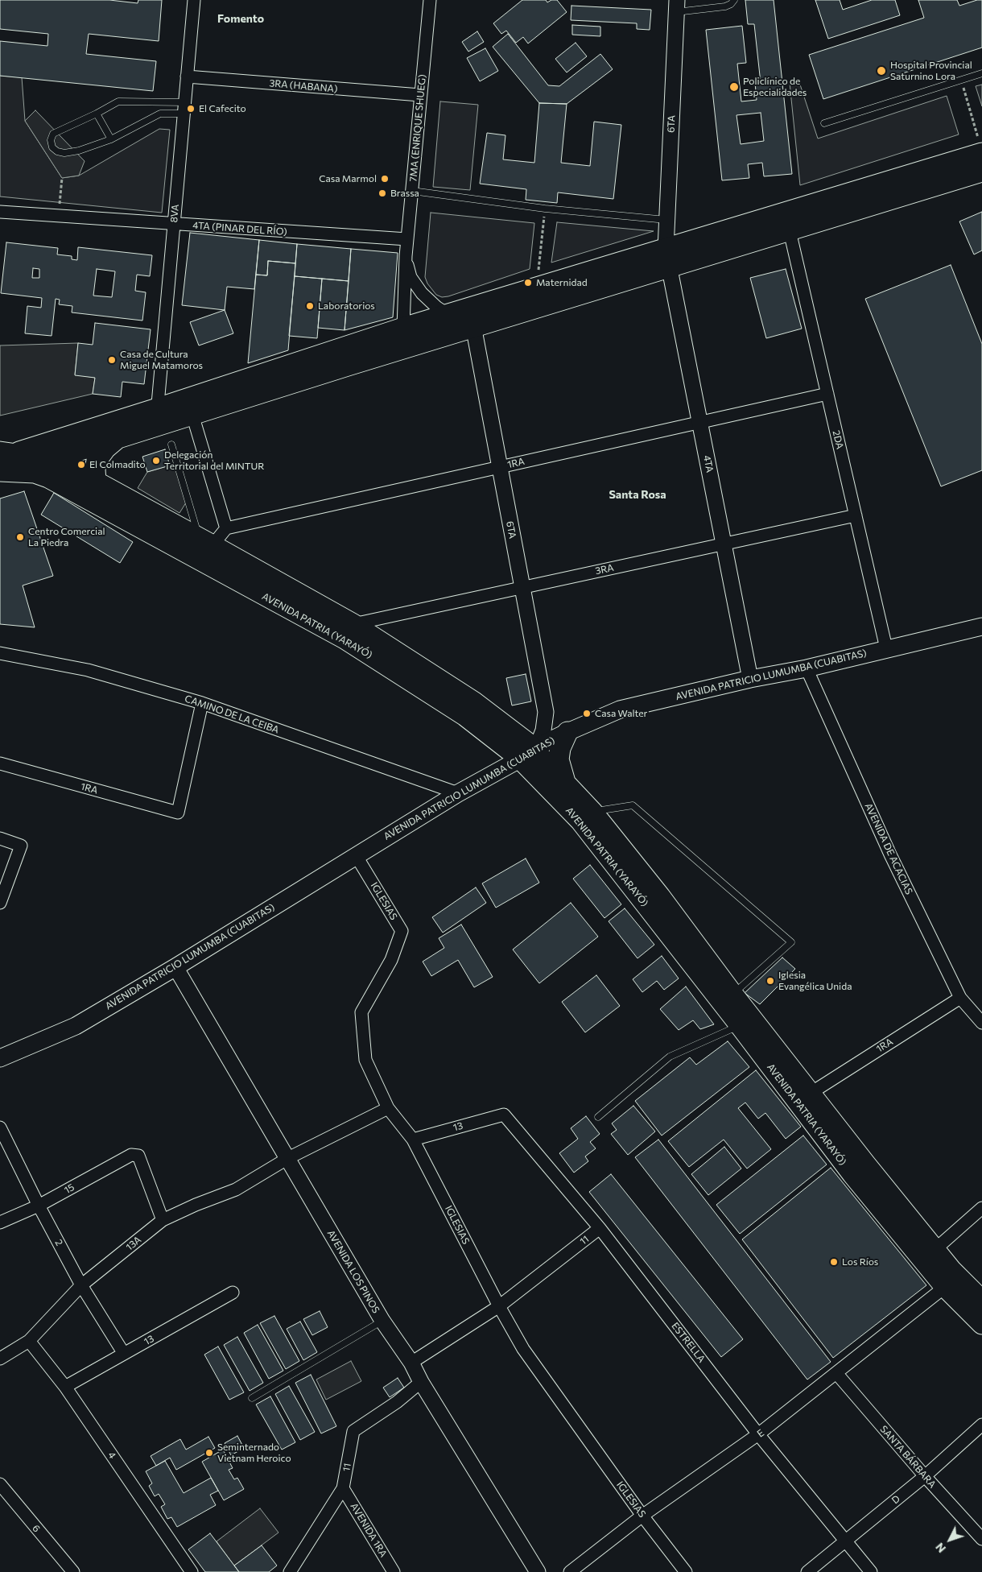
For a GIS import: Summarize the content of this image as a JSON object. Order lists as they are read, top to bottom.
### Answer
{
  "streets": {
    "main road": ["AVENIDA PATRIA (YARAYÓ)", "AVENIDA PATRICIO LUMUMBA (CUABITAS)"],
    "street": [
      "3RA (HABANA)",
      "6TA",
      "7MA (ENRIQUE SHUEG)",
      "8VA",
      "4TA (PINAR DEL RÍO)",
      "2DA",
      "1RA",
      "4TA",
      "3RA",
      "CAMINO DE LA CEIBA",
      "AVENIDA DE ACACIAS",
      "IGLESIAS",
      "13",
      "15",
      "11",
      "2",
      "13A",
      "AVENIDA LOS PINOS",
      "ESTRELLA",
      "E",
      "4",
      "SANTA BÁRBARA",
      "D",
      "6",
      "AVENIDA 1RA"
    ]
  },
  "crossings": [
    ["3RA (HABANA)", "7MA (ENRIQUE SHUEG)"],
    ["3RA (HABANA)", "8VA"],
    ["6TA", "1RA"],
    ["6TA", "4TA"],
    ["6TA", "3RA"],
    ["6TA", "AVENIDA PATRIA (YARAYÓ)"],
    ["6TA", "AVENIDA PATRICIO LUMUMBA (CUABITAS)"],
    ["7MA (ENRIQUE SHUEG)", "4TA (PINAR DEL RÍO)"],
    ["8VA", "4TA (PINAR DEL RÍO)"],
    ["2DA", "1RA"],
    ["2DA", "3RA"],
    ["2DA", "AVENIDA PATRICIO LUMUMBA (CUABITAS)"],
    ["1RA", "4TA"],
    ["1RA", "AVENIDA PATRIA (YARAYÓ)"],
    ["1RA", "CAMINO DE LA CEIBA"],
    ["1RA", "AVENIDA DE ACACIAS"],
    ["4TA", "3RA"],
    ["4TA", "AVENIDA PATRICIO LUMUMBA (CUABITAS)"],
    ["3RA", "AVENIDA PATRIA (YARAYÓ)"],
    ["AVENIDA PATRIA (YARAYÓ)", "AVENIDA PATRICIO LUMUMBA (CUABITAS)"],
    ["AVENIDA PATRIA (YARAYÓ)", "E"],
    ["AVENIDA PATRICIO LUMUMBA (CUABITAS)", "CAMINO DE LA CEIBA"],
    ["AVENIDA PATRICIO LUMUMBA (CUABITAS)", "AVENIDA DE ACACIAS"],
    ["AVENIDA PATRICIO LUMUMBA (CUABITAS)", "IGLESIAS"],
    ["AVENIDA PATRICIO LUMUMBA (CUABITAS)", "AVENIDA LOS PINOS"],
    ["IGLESIAS", "13"],
    ["IGLESIAS", "11"],
    ["IGLESIAS", "E"],
    ["13", "2"],
    ["13", "ESTRELLA"],
    ["13", "4"],
    ["15", "2"],
    ["15", "13A"],
    ["11", "AVENIDA LOS PINOS"],
    ["11", "ESTRELLA"],
    ["11", "AVENIDA 1RA"],
    ["2", "13A"],
    ["13A", "AVENIDA LOS PINOS"],
    ["13A", "4"],
    ["ESTRELLA", "E"],
    ["ESTRELLA", "D"],
    ["E", "SANTA BÁRBARA"],
    ["SANTA BÁRBARA", "D"]
  ],
  "districts": ["Fomento", "Santa Rosa"],
  "places": [
    "Hospital Provincial Saturnino Lora",
    "Policlínico de Especialidades",
    "El Cafecito",
    "Casa Marmol",
    "Brassa",
    "Maternidad",
    "Laboratorios",
    "Casa de Cultura Miguel Matamoros",
    "Delegación Territorial del MINTUR",
    "El Colmadito",
    "Centro Comercial La Piedra",
    "Casa Walter",
    "Iglesia Evangélica Unida",
    "Los Ríos",
    "Seminternado Vietnam Heroico"
  ],
  "north": "bottom left"
}
